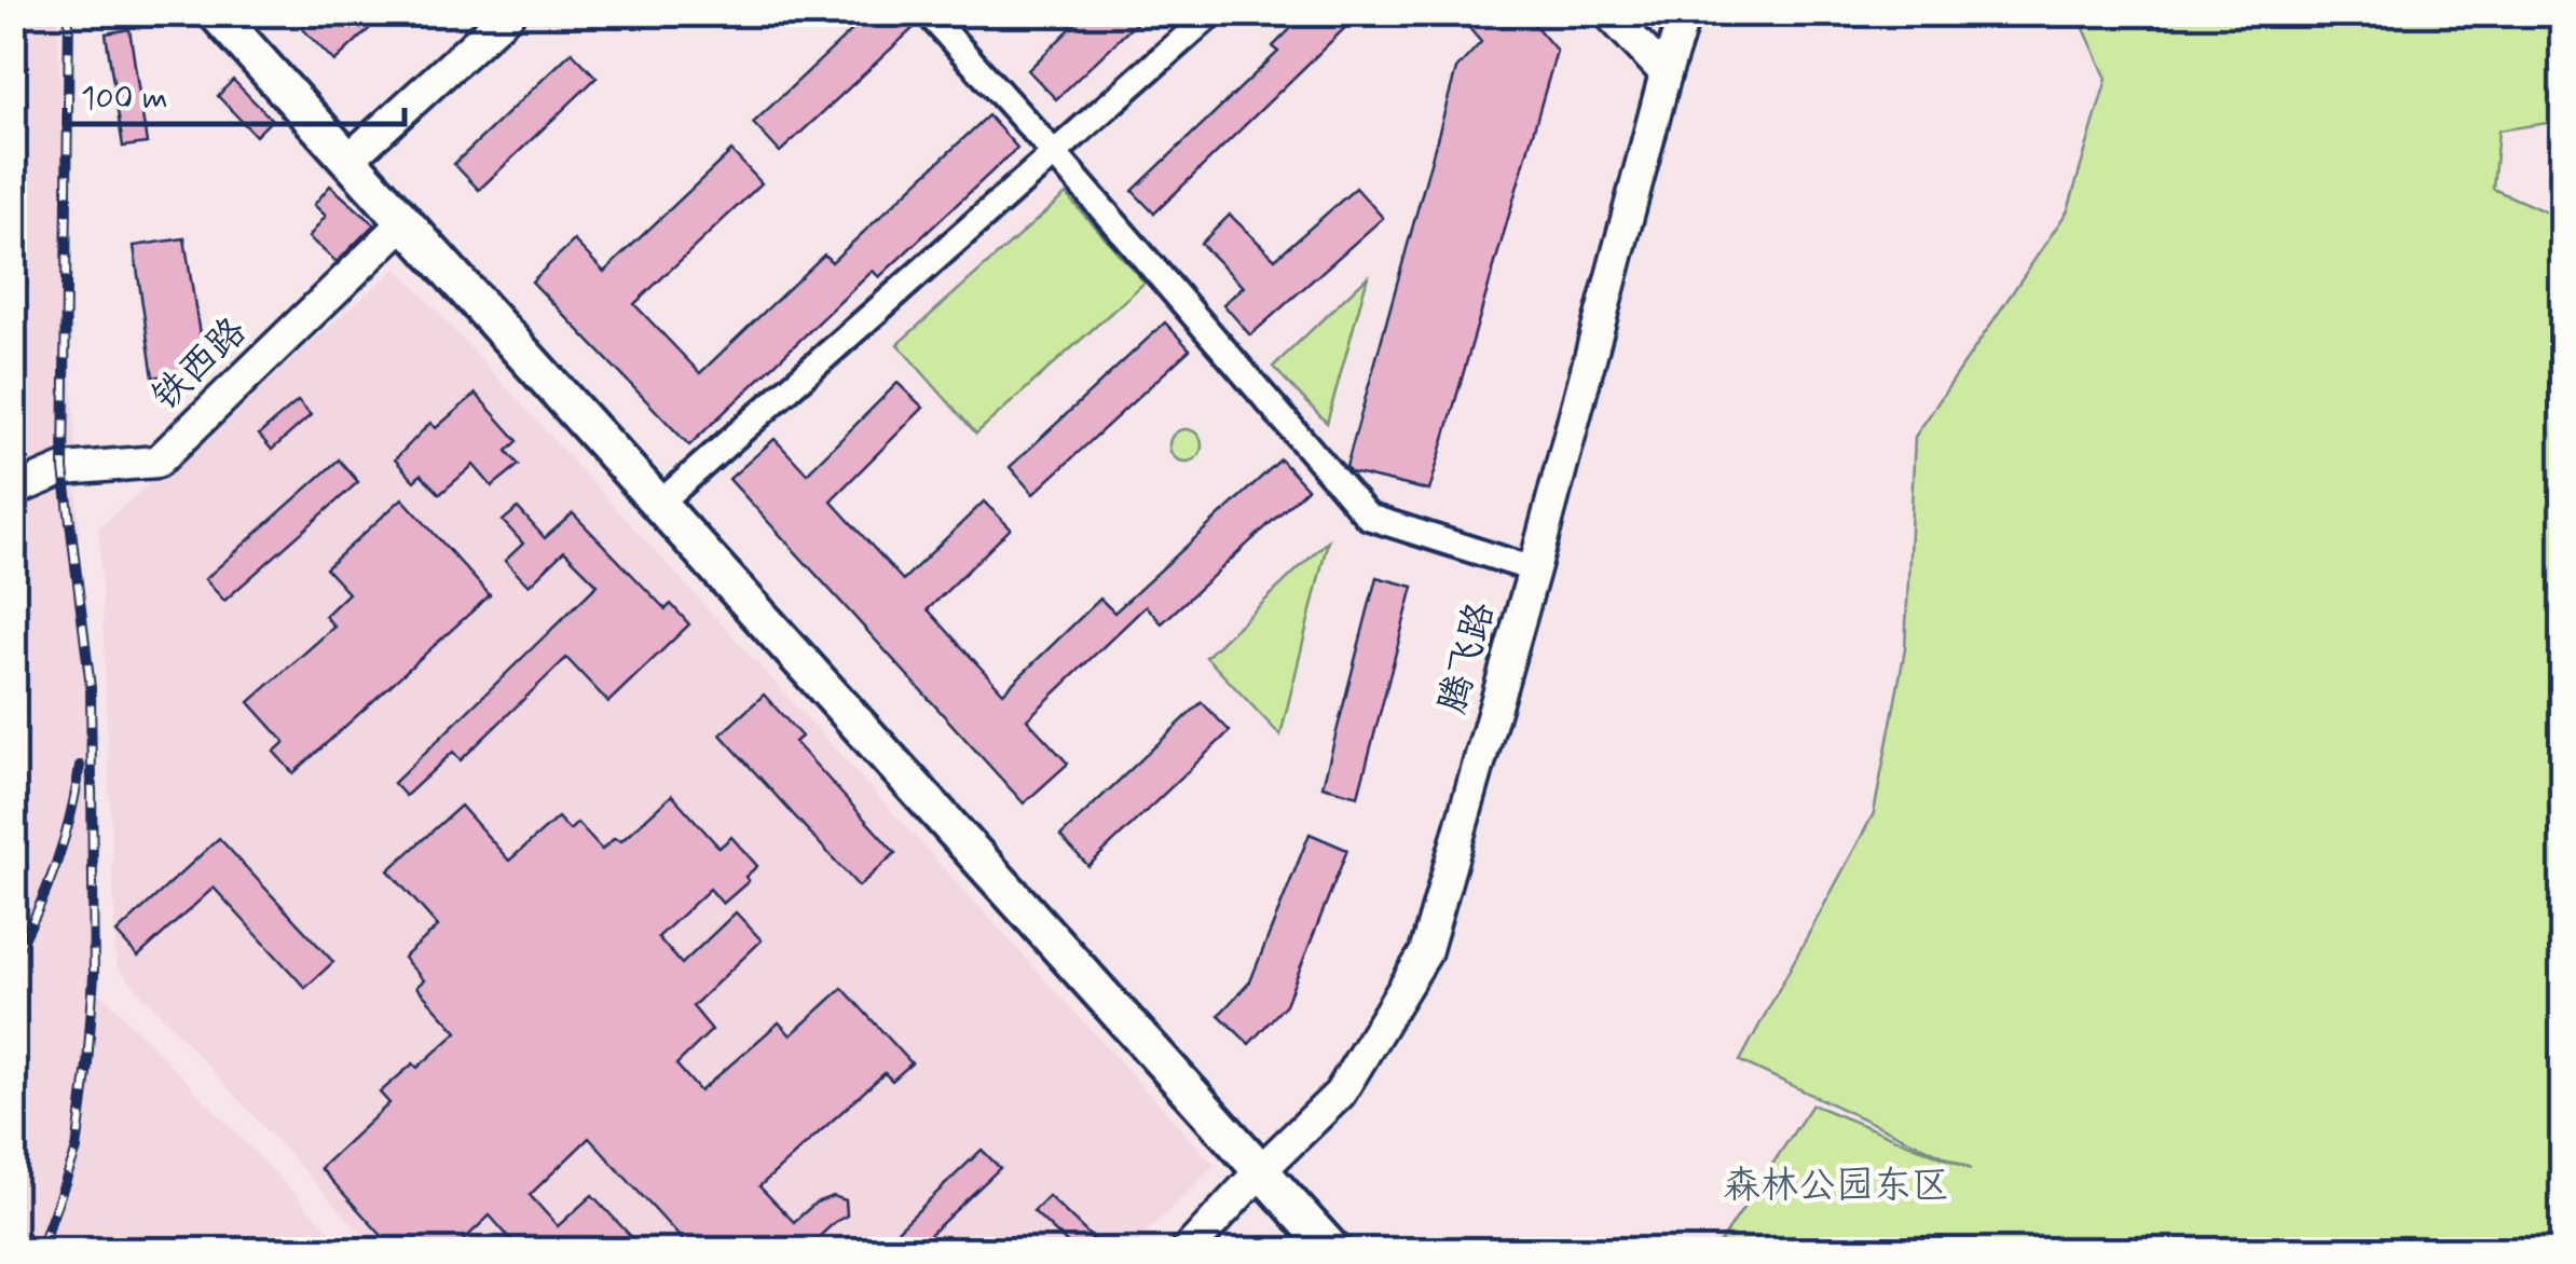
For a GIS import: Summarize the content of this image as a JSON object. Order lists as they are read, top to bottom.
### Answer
{
  "streets": {
    "street": ["铁西路", "腾飞路"]
  },
  "parks": ["森林公园东区"],
  "scale_bar": "100 m"
}
